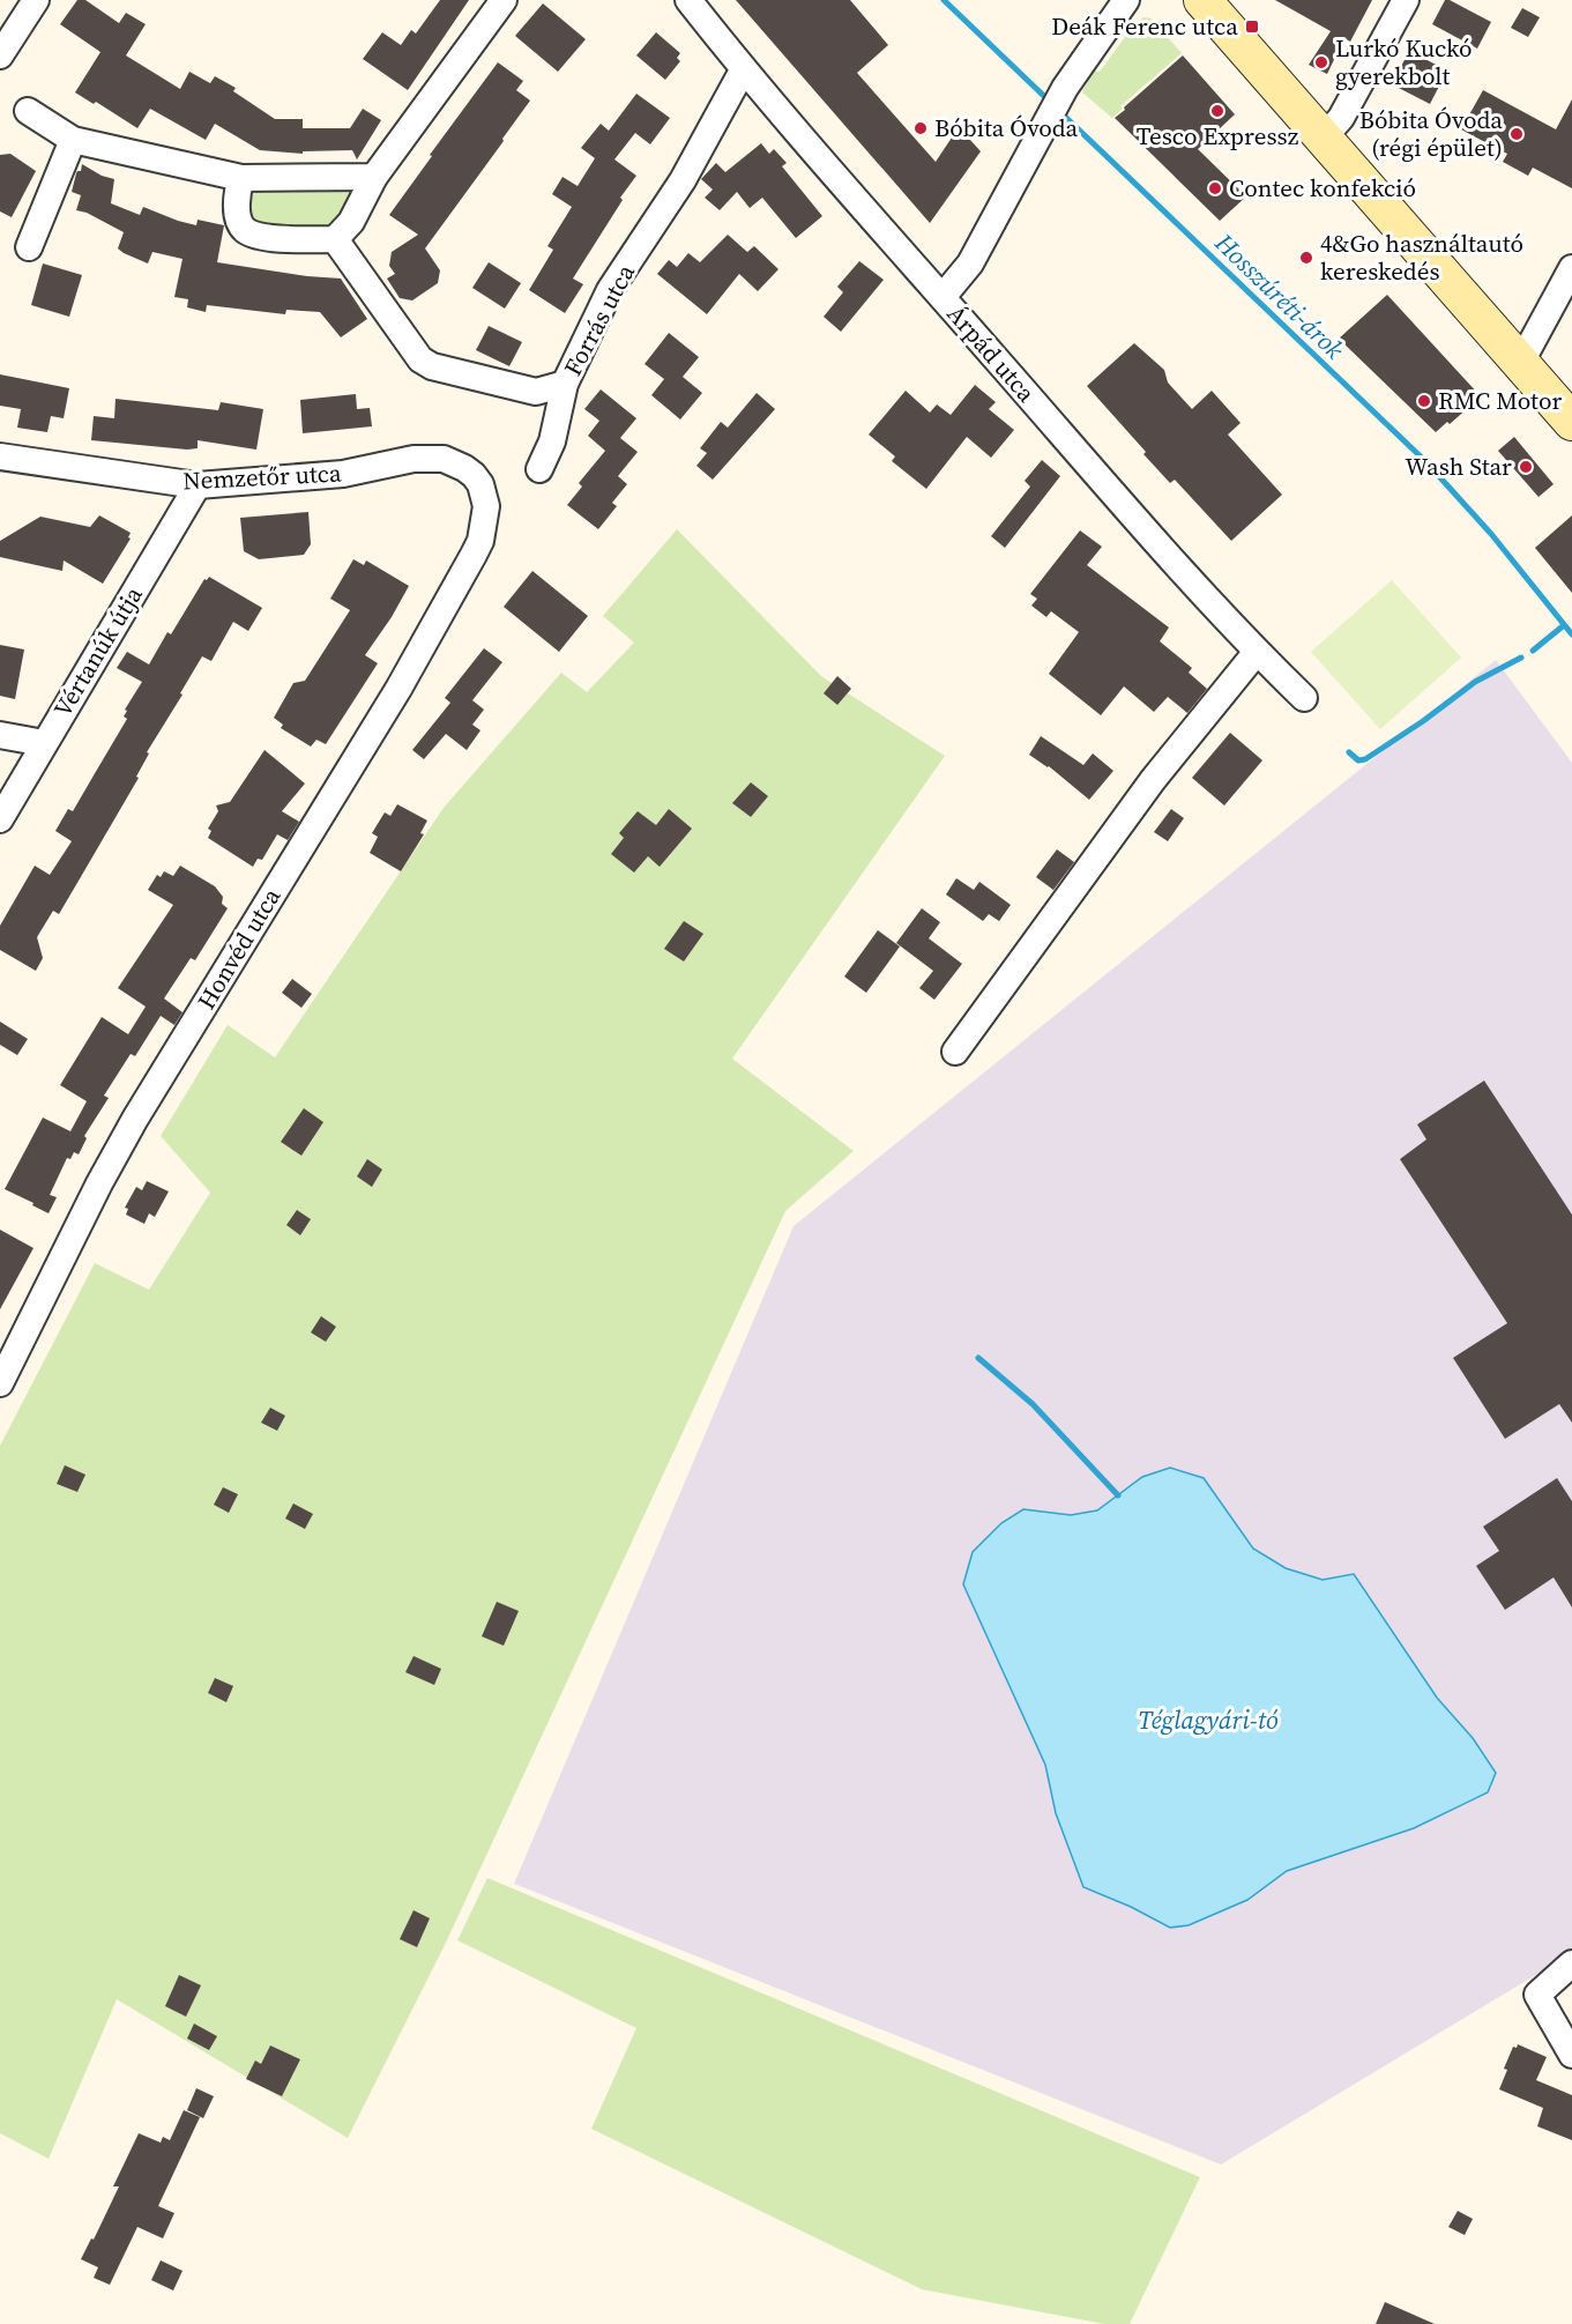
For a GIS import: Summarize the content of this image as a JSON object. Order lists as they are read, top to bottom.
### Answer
{
  "streets": {
    "street": [
      "Forrás utca",
      "Árpád utca",
      "Nemzetőr utca",
      "Vértanúk útja",
      "Honvéd utca"
    ]
  },
  "crossings": [
    ["Forrás utca", "Árpád utca"],
    ["Nemzetőr utca", "Vértanúk útja"],
    ["Nemzetőr utca", "Honvéd utca"]
  ],
  "water": ["Hosszúréti-árok", "Téglagyári-tó"],
  "places": {
    "transit": ["Deák Ferenc utca"],
    "other": [
      "Lurkó Kuckó gyerekbolt",
      "Tesco Expressz",
      "Bóbita Óvoda",
      "Bóbita Óvoda (régi épület)",
      "Contec konfekció",
      "4&Go használtautó kereskedés",
      "RMC Motor",
      "Wash Star"
    ]
  }
}
